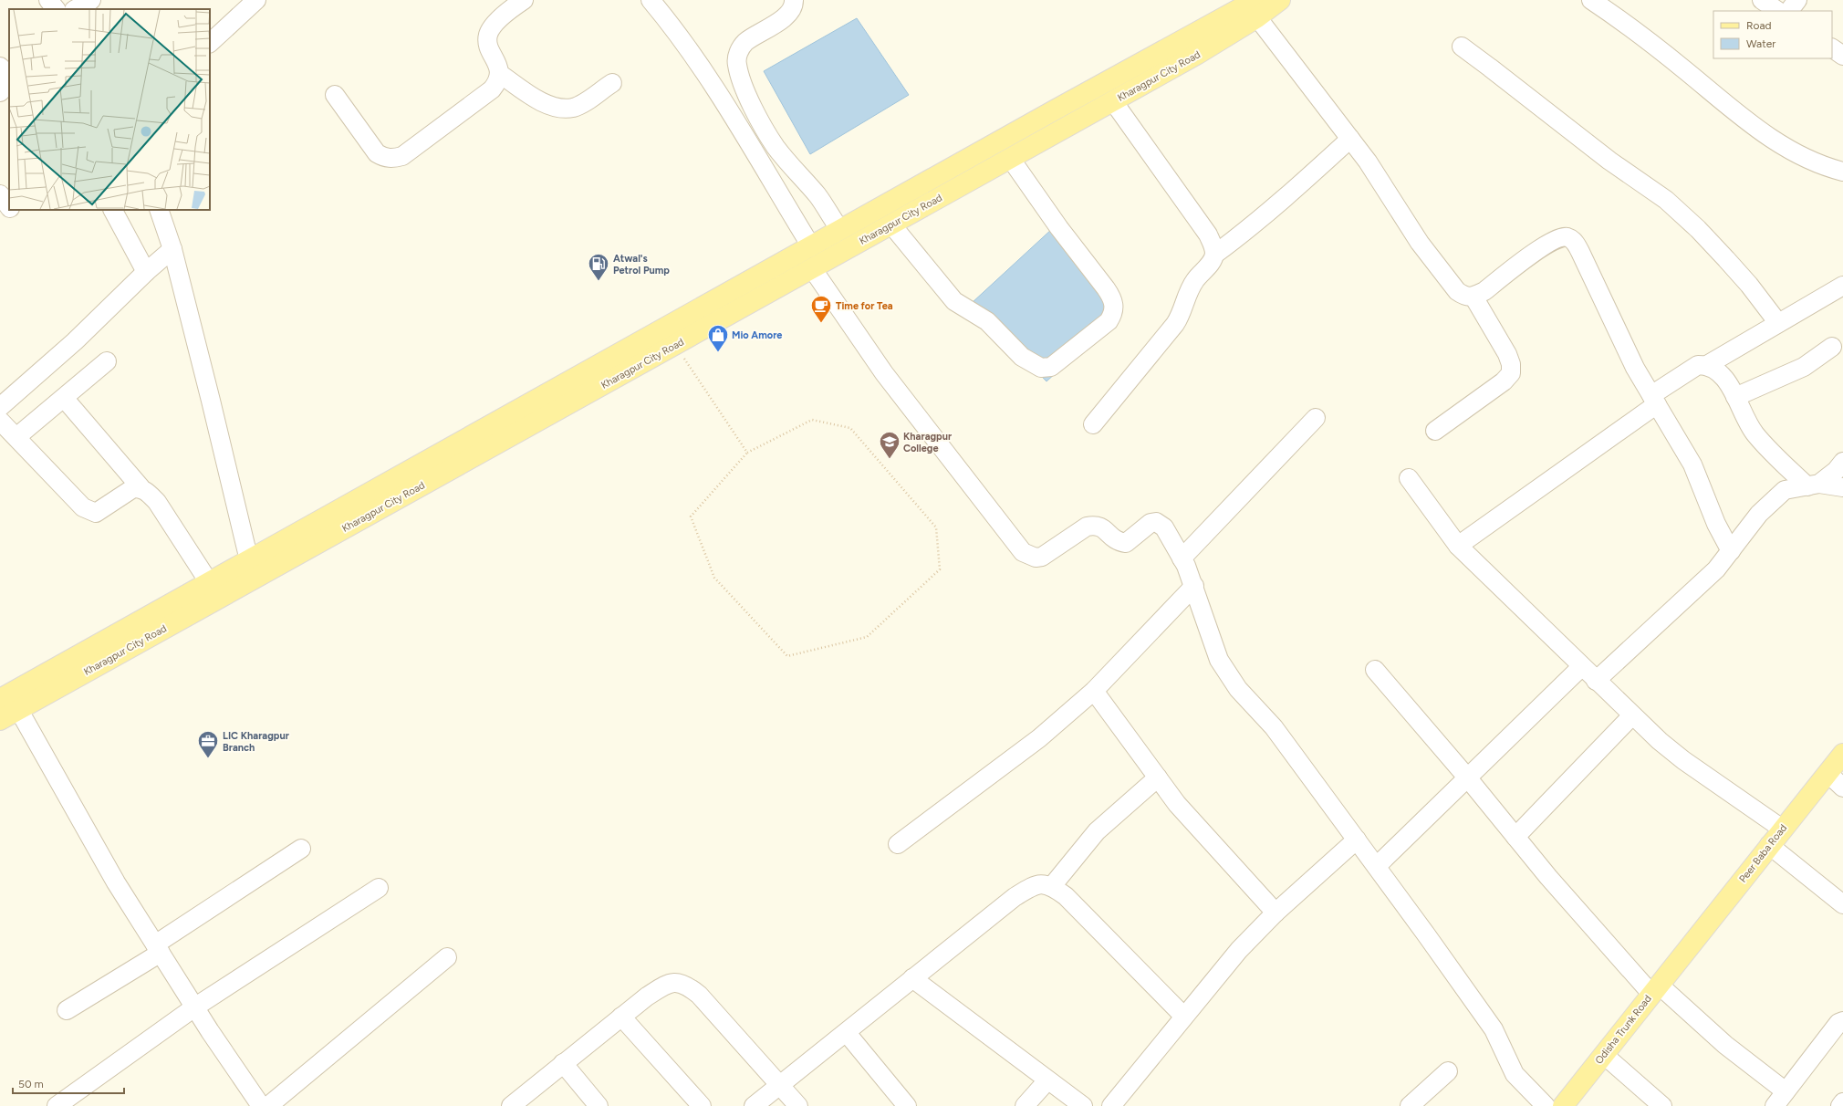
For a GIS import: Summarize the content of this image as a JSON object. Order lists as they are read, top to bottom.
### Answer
{
  "streets": {
    "main road": ["Kharagpur City Road", "Peer Baba Road", "Odisha Trunk Road"]
  },
  "crossings": [
    ["Peer Baba Road", "Odisha Trunk Road"]
  ],
  "places": {
    "fuel station": ["Atwal's Petrol Pump"],
    "cafe": ["Time for Tea"],
    "shop": ["Mio Amore"],
    "school or university": ["Kharagpur College"],
    "office": ["LIC Kharagpur Branch"]
  },
  "legend": ["Road", "Water"],
  "scale_bar": "50 m"
}
